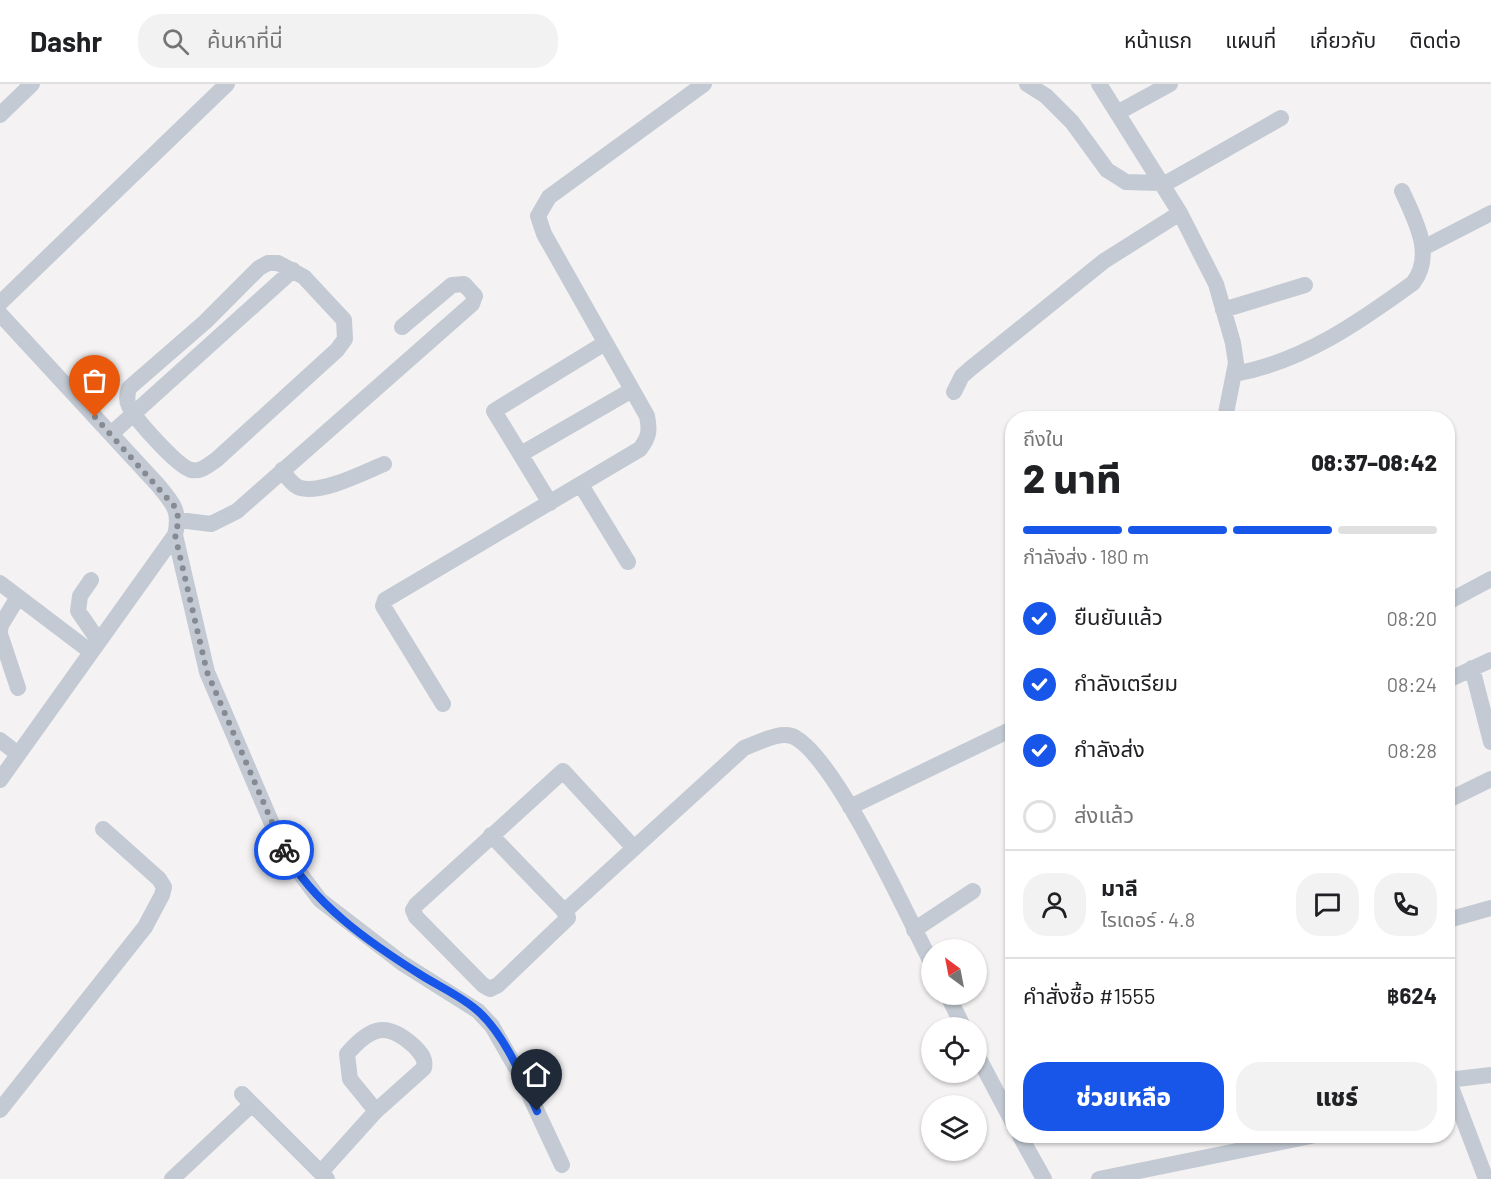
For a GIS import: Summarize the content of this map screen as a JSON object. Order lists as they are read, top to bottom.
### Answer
{
  "north": "top left",
  "page": {
    "header": "Dashr",
    "search": "ค้นหาที่นี่",
    "nav": [
      "หน้าแรก",
      "แผนที่",
      "เกี่ยวกับ",
      "ติดต่อ"
    ],
    "heading": ["2 นาที", "ถึงใน", "08:37–08:42"],
    "panel": [
      "มาลี",
      "ไรเดอร์ · 4.8",
      "คำสั่งซื้อ #1555",
      "฿624"
    ],
    "bar": "กำลังส่ง · 180 m",
    "list": [
      ["ยืนยันแล้ว", "08:20"],
      ["กำลังเตรียม", "08:24"],
      ["กำลังส่ง", "08:28"],
      "ส่งแล้ว"
    ],
    "buttons": ["ช่วยเหลือ", "แชร์"]
  }
}
